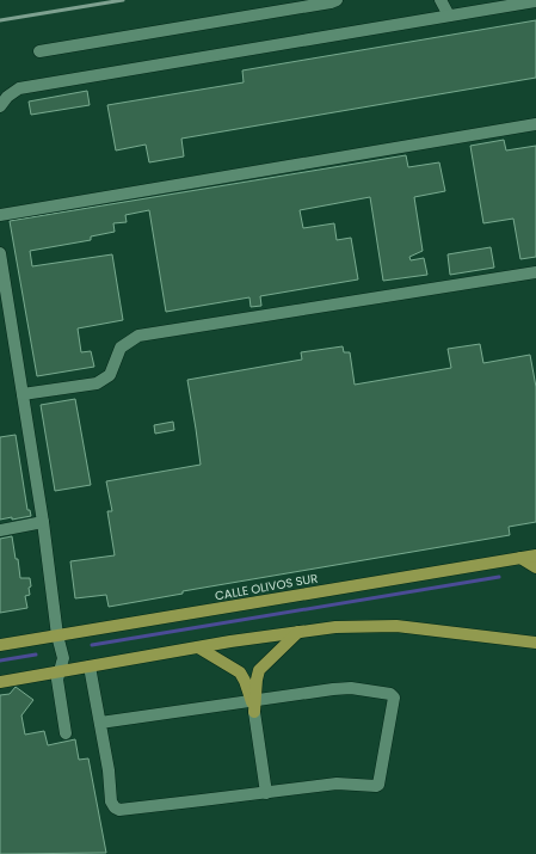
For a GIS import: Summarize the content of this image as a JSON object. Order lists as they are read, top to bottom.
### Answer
{
  "streets": {
    "main road": ["CALLE OLIVOS SUR"]
  }
}
